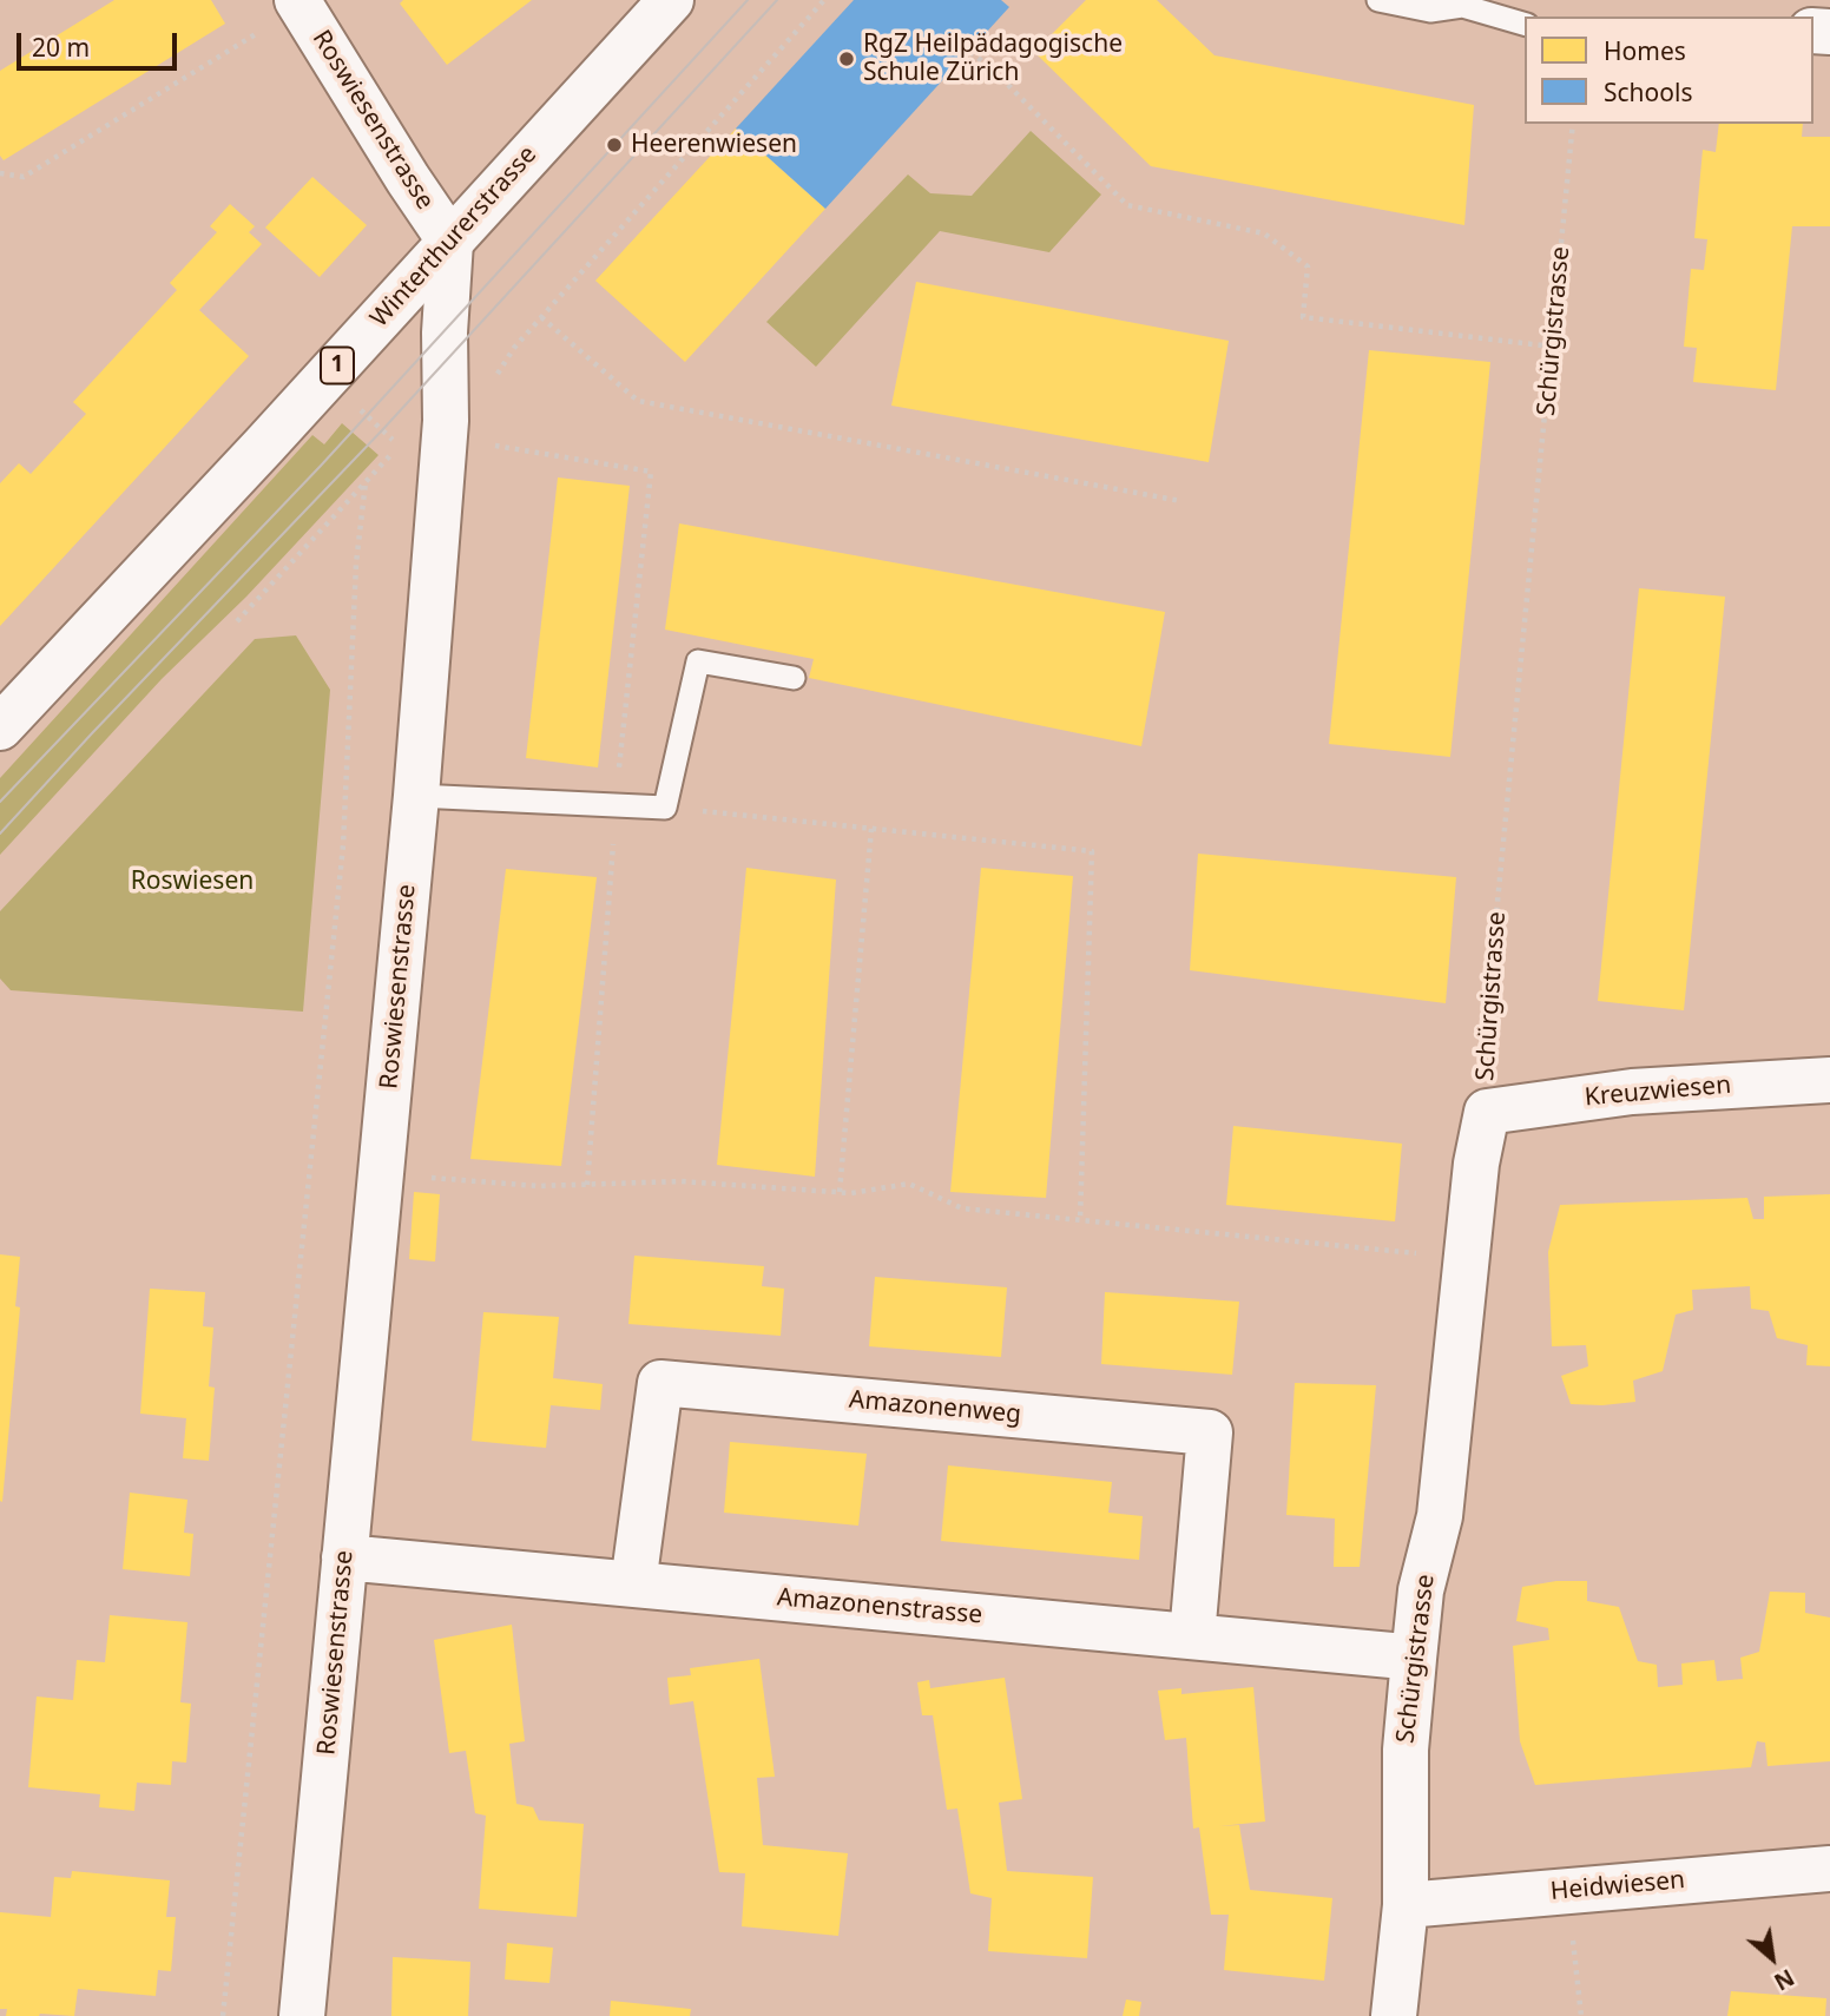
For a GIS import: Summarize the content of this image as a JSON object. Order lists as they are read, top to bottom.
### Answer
{
  "streets": {
    "street": [
      "Roswiesenstrasse",
      "Winterthurerstrasse",
      "Schürgistrasse",
      "1",
      "Kreuzwiesen",
      "Amazonenweg",
      "Amazonenstrasse",
      "Heidwiesen"
    ]
  },
  "crossings": [
    ["Roswiesenstrasse", "Winterthurerstrasse"],
    ["Roswiesenstrasse", "Amazonenstrasse"],
    ["Schürgistrasse", "Kreuzwiesen"],
    ["Schürgistrasse", "Amazonenstrasse"],
    ["Schürgistrasse", "Heidwiesen"],
    ["Amazonenweg", "Amazonenstrasse"]
  ],
  "parks": ["Roswiesen"],
  "places": ["RgZ Heilpädagogische Schule Zürich", "Heerenwiesen"],
  "legend": ["Homes", "Schools"],
  "scale_bar": "20 m",
  "north": "bottom right"
}
